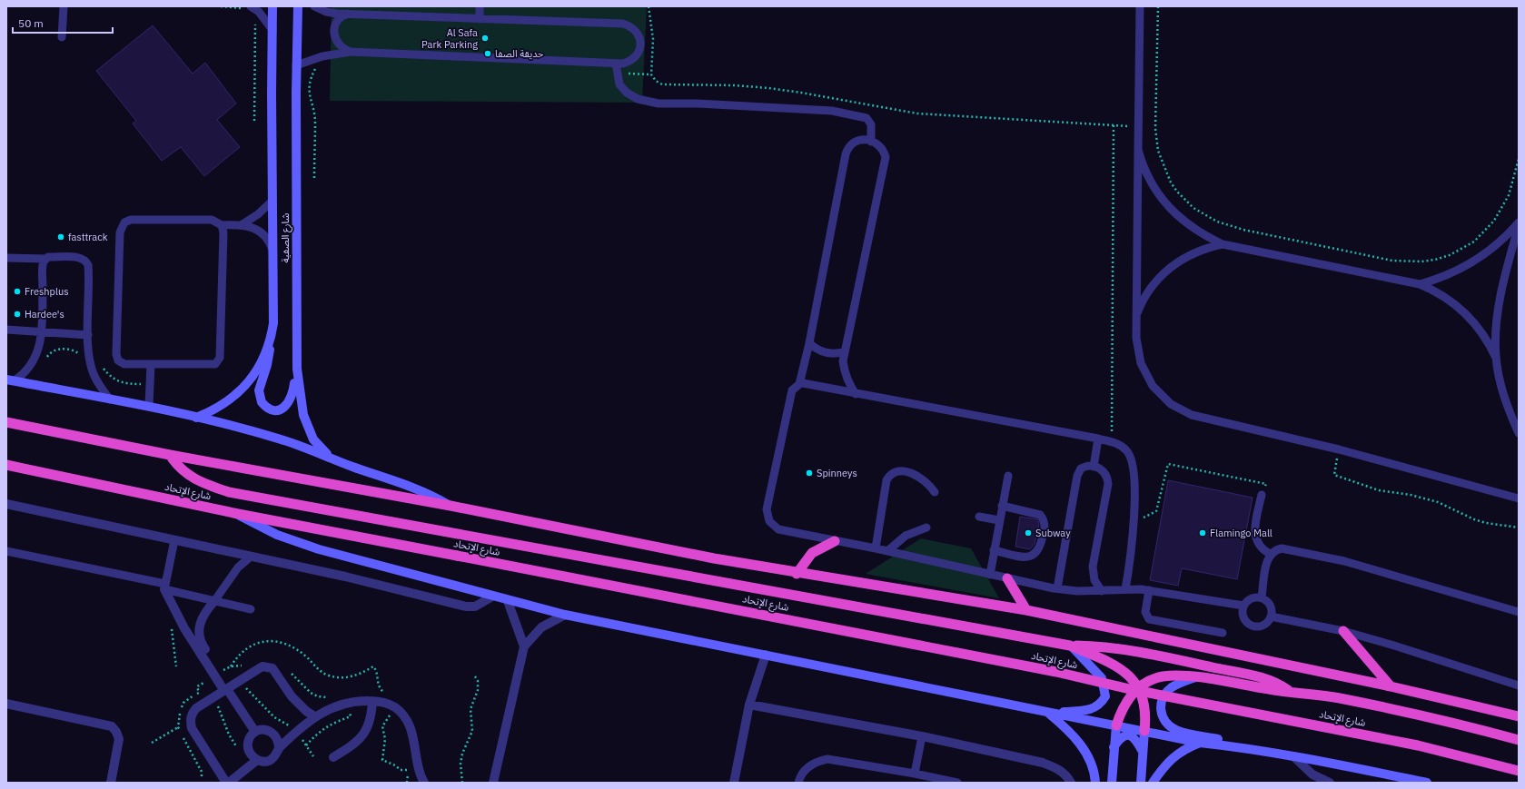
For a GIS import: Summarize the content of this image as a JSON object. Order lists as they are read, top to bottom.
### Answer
{
  "streets": {
    "highway": ["شارع الإتحاد"],
    "main road": ["شارع الصفية"]
  },
  "places": [
    "Al Safa Park Parking",
    "حديقة الصفا",
    "fasttrack",
    "Freshplus",
    "Hardee's",
    "Spinneys",
    "Subway",
    "Flamingo Mall"
  ],
  "scale_bar": "50 m"
}
